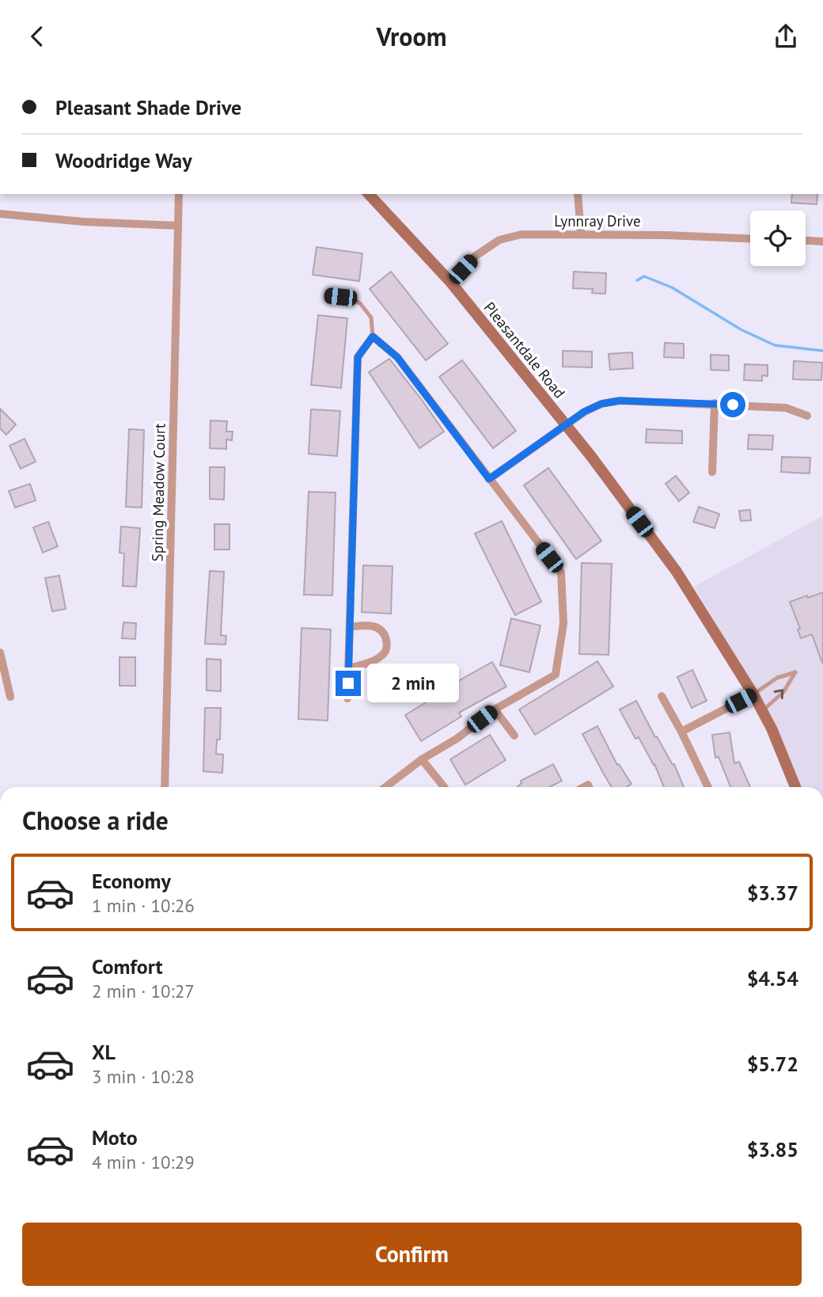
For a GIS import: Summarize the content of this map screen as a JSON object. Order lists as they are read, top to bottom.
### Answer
{
  "streets": {
    "main road": ["Pleasantdale Road"],
    "street": ["Lynnray Drive", "Spring Meadow Court"]
  },
  "crossings": [
    ["Lynnray Drive", "Pleasantdale Road"]
  ],
  "page": {
    "header": "Vroom",
    "banner": ["Pleasant Shade Drive", "Woodridge Way"],
    "bubble": "2 min",
    "heading": "Choose a ride",
    "list": [
      {
        "name": "Economy",
        "note": "1 min · 10:26",
        "value": "$3.37"
      },
      {
        "name": "Comfort",
        "note": "2 min · 10:27",
        "value": "$4.54"
      },
      {
        "name": "XL",
        "note": "3 min · 10:28",
        "value": "$5.72"
      },
      {
        "name": "Moto",
        "note": "4 min · 10:29",
        "value": "$3.85"
      }
    ],
    "buttons": "Confirm"
  }
}
